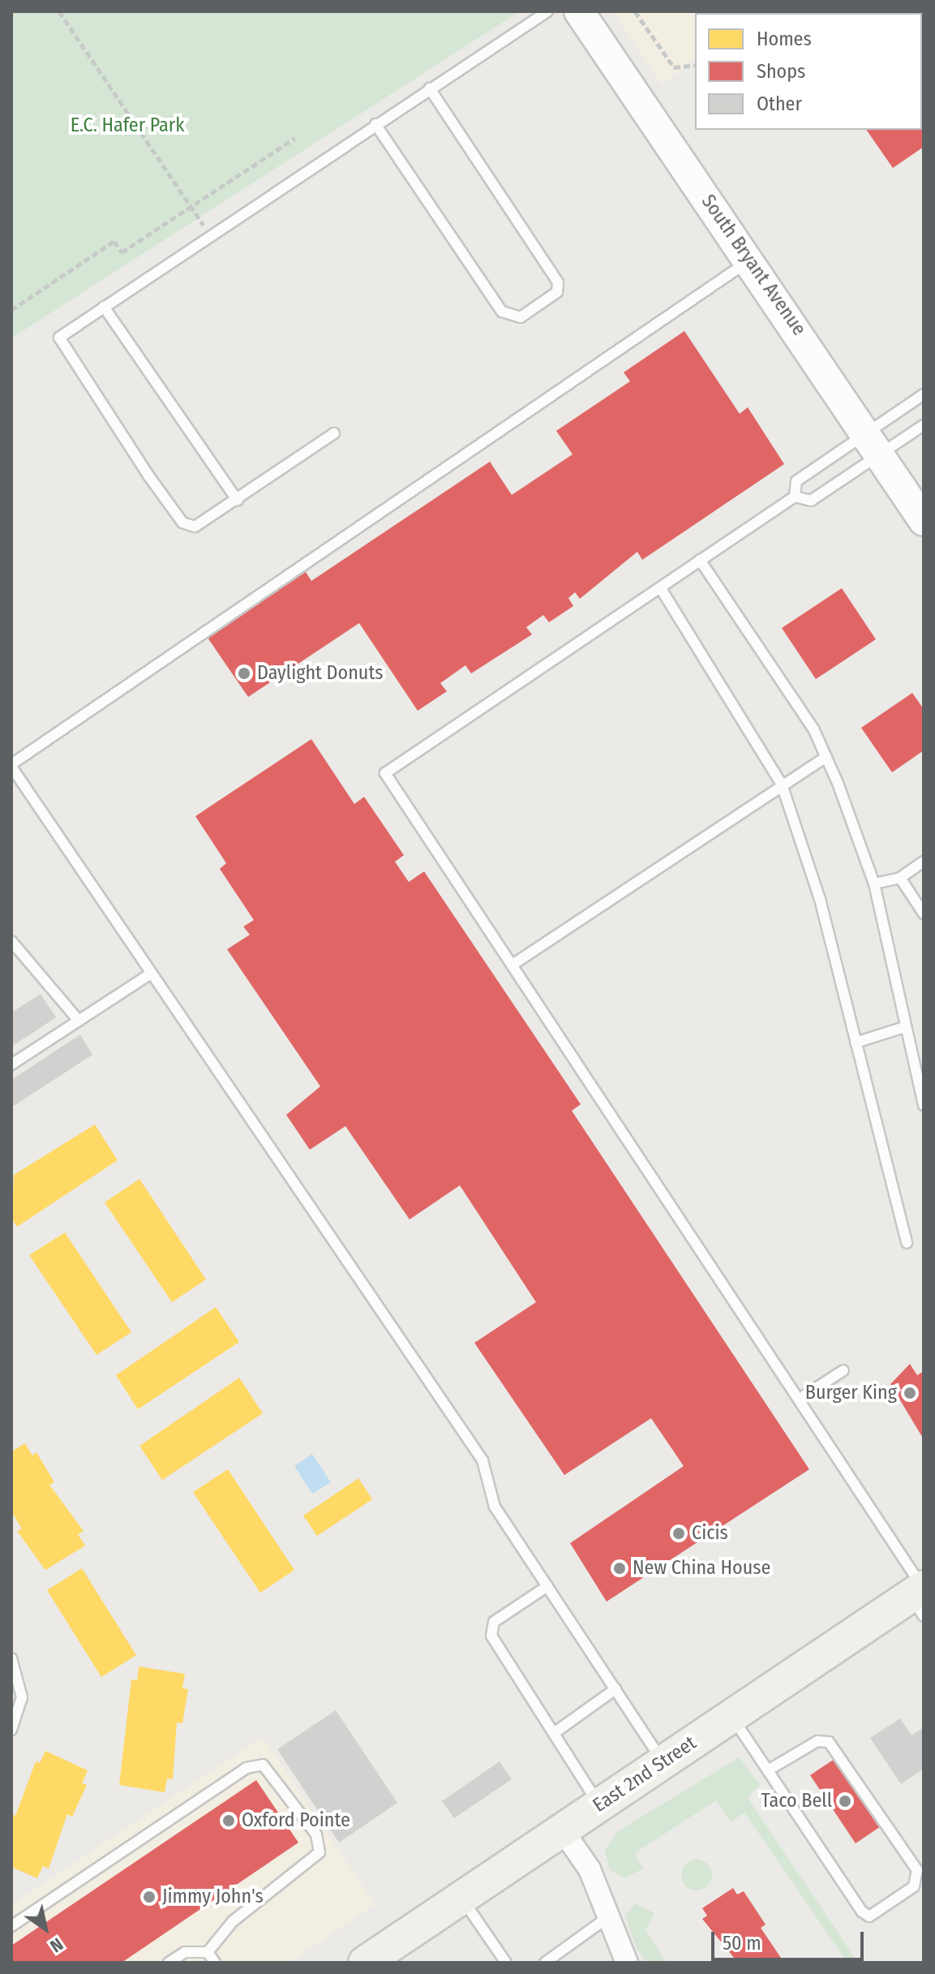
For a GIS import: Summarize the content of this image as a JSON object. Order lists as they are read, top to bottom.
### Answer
{
  "streets": {
    "main road": ["South Bryant Avenue", "East 2nd Street"]
  },
  "parks": ["E.C. Hafer Park"],
  "places": [
    "Daylight Donuts",
    "Burger King",
    "Cicis",
    "New China House",
    "Taco Bell",
    "Oxford Pointe",
    "Jimmy John's"
  ],
  "legend": ["Homes", "Shops", "Other"],
  "scale_bar": "50 m",
  "north": "bottom right"
}
